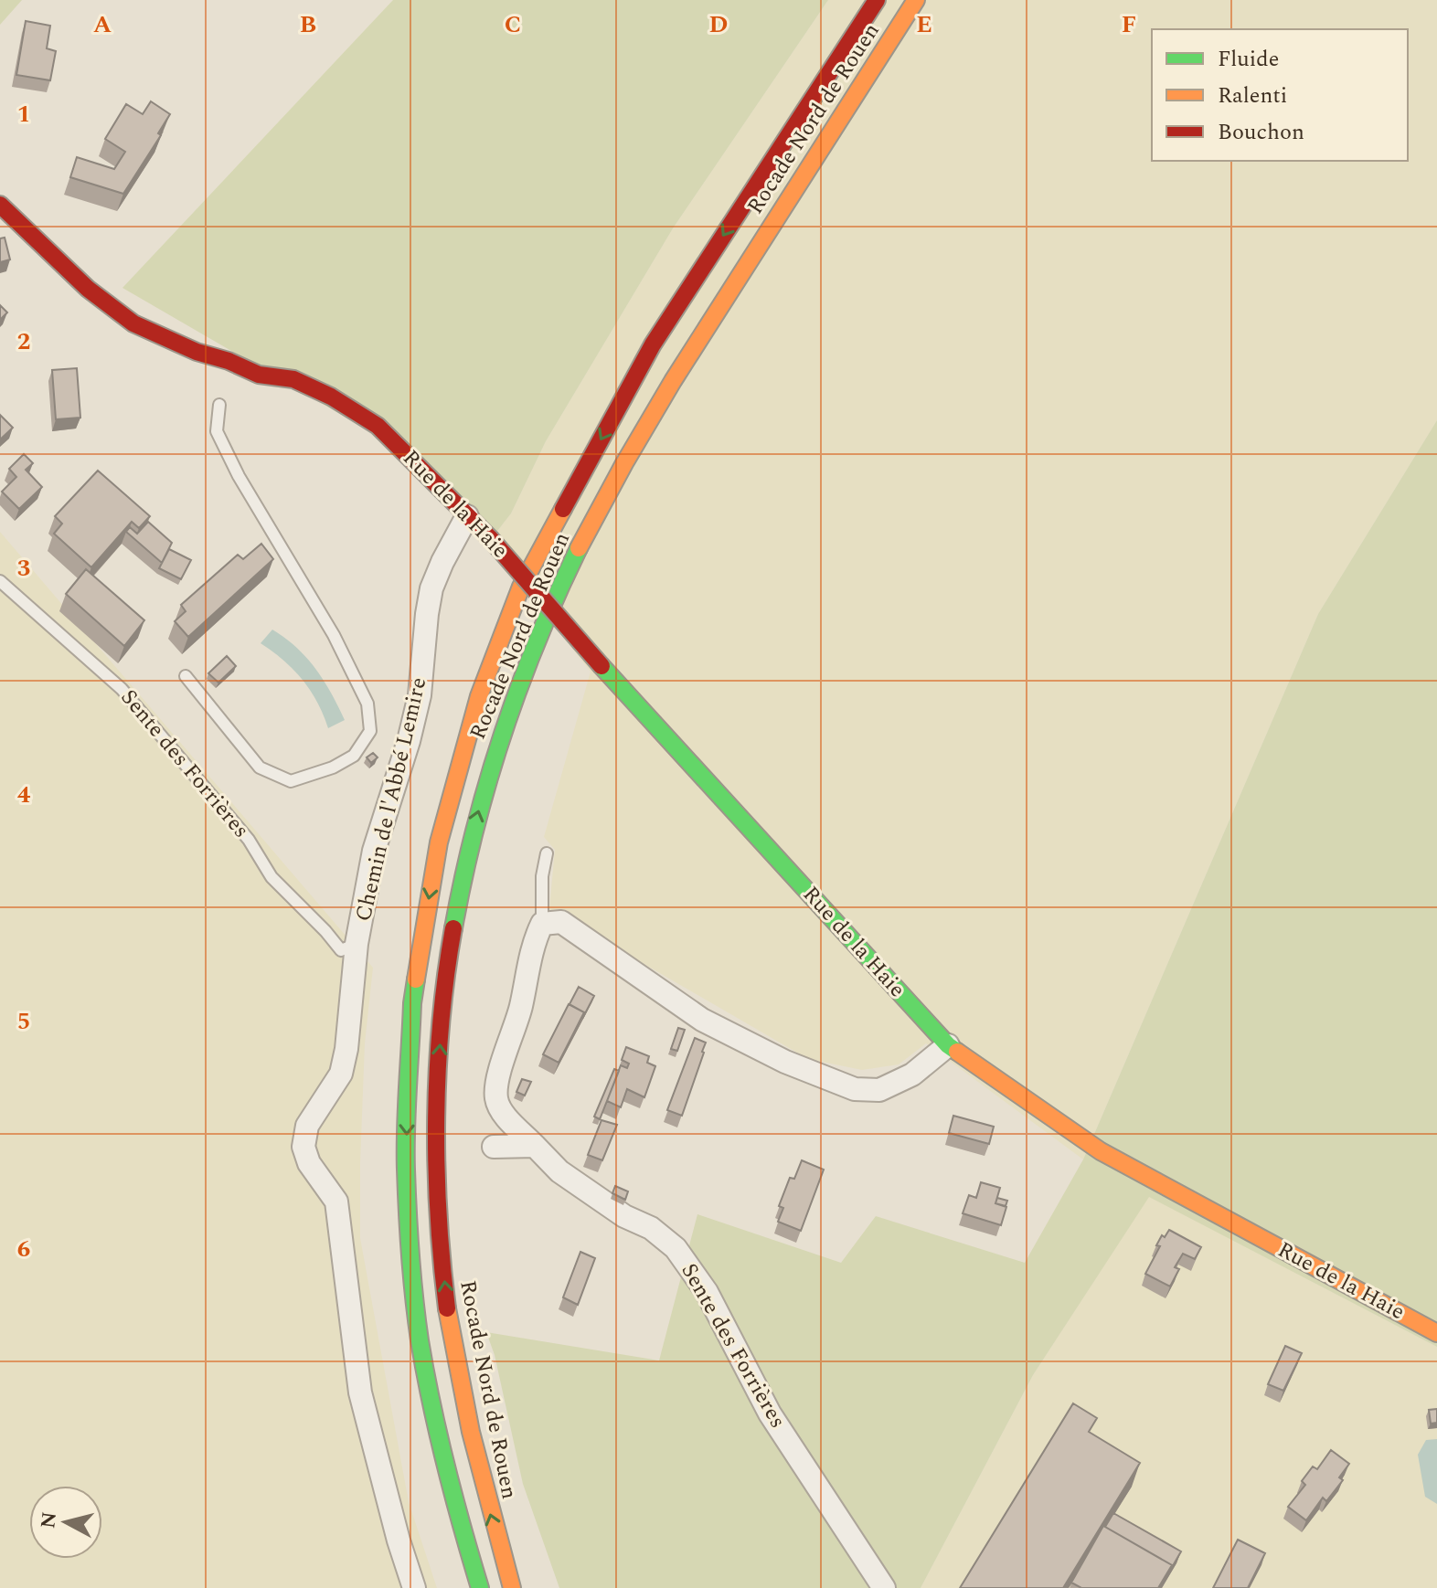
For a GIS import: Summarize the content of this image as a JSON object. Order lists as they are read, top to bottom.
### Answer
{
  "streets": {
    "main road": ["Rocade Nord de Rouen", "Rue de la Haie"],
    "street": ["Sente des Forrières", "Chemin de l'Abbé Lemire"]
  },
  "crossings": [
    ["Rue de la Haie", "Chemin de l'Abbé Lemire"],
    ["Sente des Forrières", "Chemin de l'Abbé Lemire"]
  ],
  "legend": ["Fluide", "Ralenti", "Bouchon"],
  "north": "left",
  "grid": {
    "columns": [
      "A",
      "B",
      "C",
      "D",
      "E",
      "F"
    ],
    "rows": [
      "1",
      "2",
      "3",
      "4",
      "5",
      "6"
    ]
  }
}
